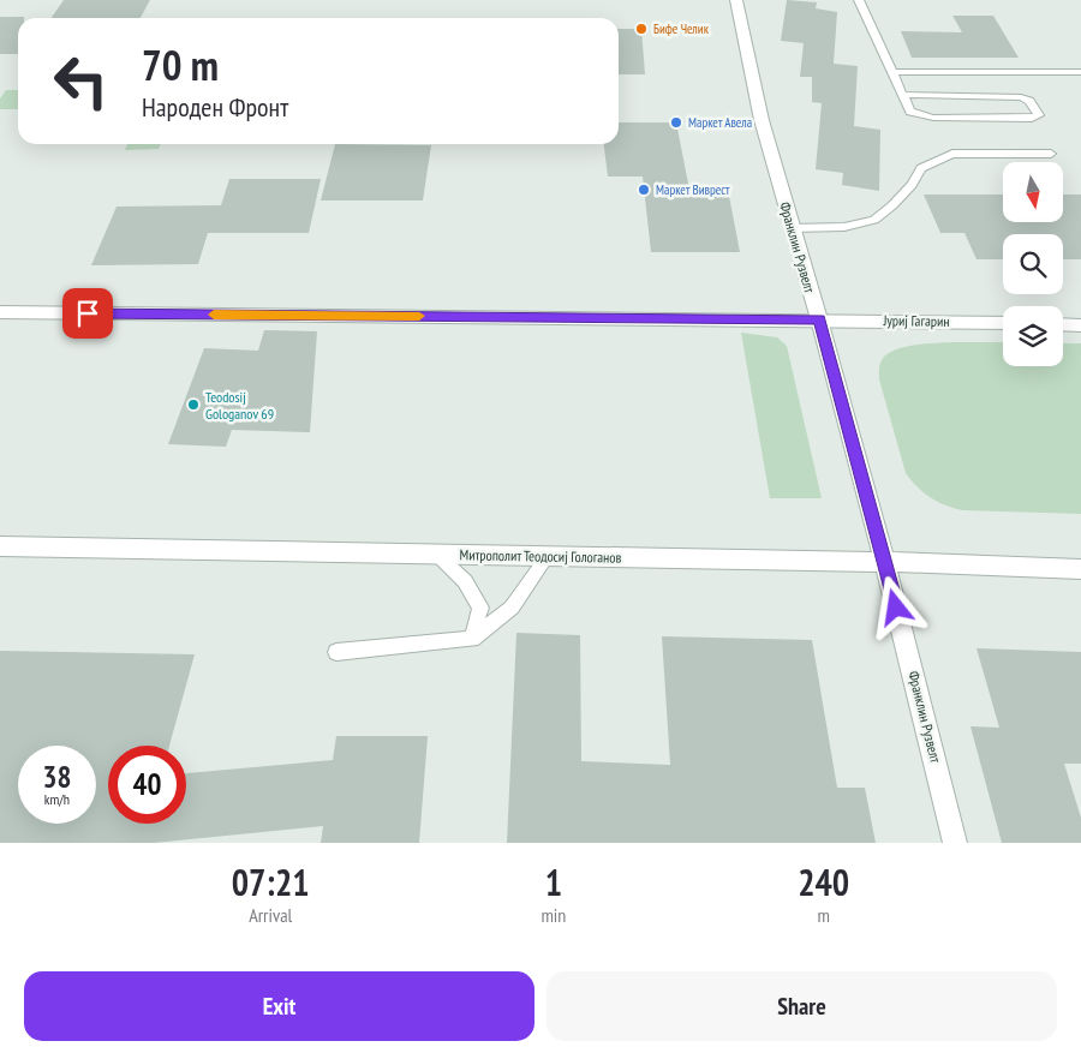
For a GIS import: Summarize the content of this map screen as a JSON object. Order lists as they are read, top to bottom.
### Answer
{
  "streets": {
    "street": ["Франклин Рузвелт", "Јуриј Гагарин", "Митрополит Теодосиј Гологанов"]
  },
  "crossings": [
    ["Франклин Рузвелт", "Јуриј Гагарин"],
    ["Франклин Рузвелт", "Митрополит Теодосиј Гологанов"]
  ],
  "places": [
    "Бифе Челик",
    "Маркет Авела",
    "Маркет Виврест",
    "Teodosij Gologanov 69"
  ],
  "north": "bottom",
  "page": {
    "turn": ["70 m", "Народен Фронт"],
    "speed": "38 km/h",
    "limit": "40",
    "eta": [
      "07:21",
      "Arrival",
      "1",
      "min",
      "240",
      "m"
    ],
    "buttons": ["Exit", "Share"]
  }
}
